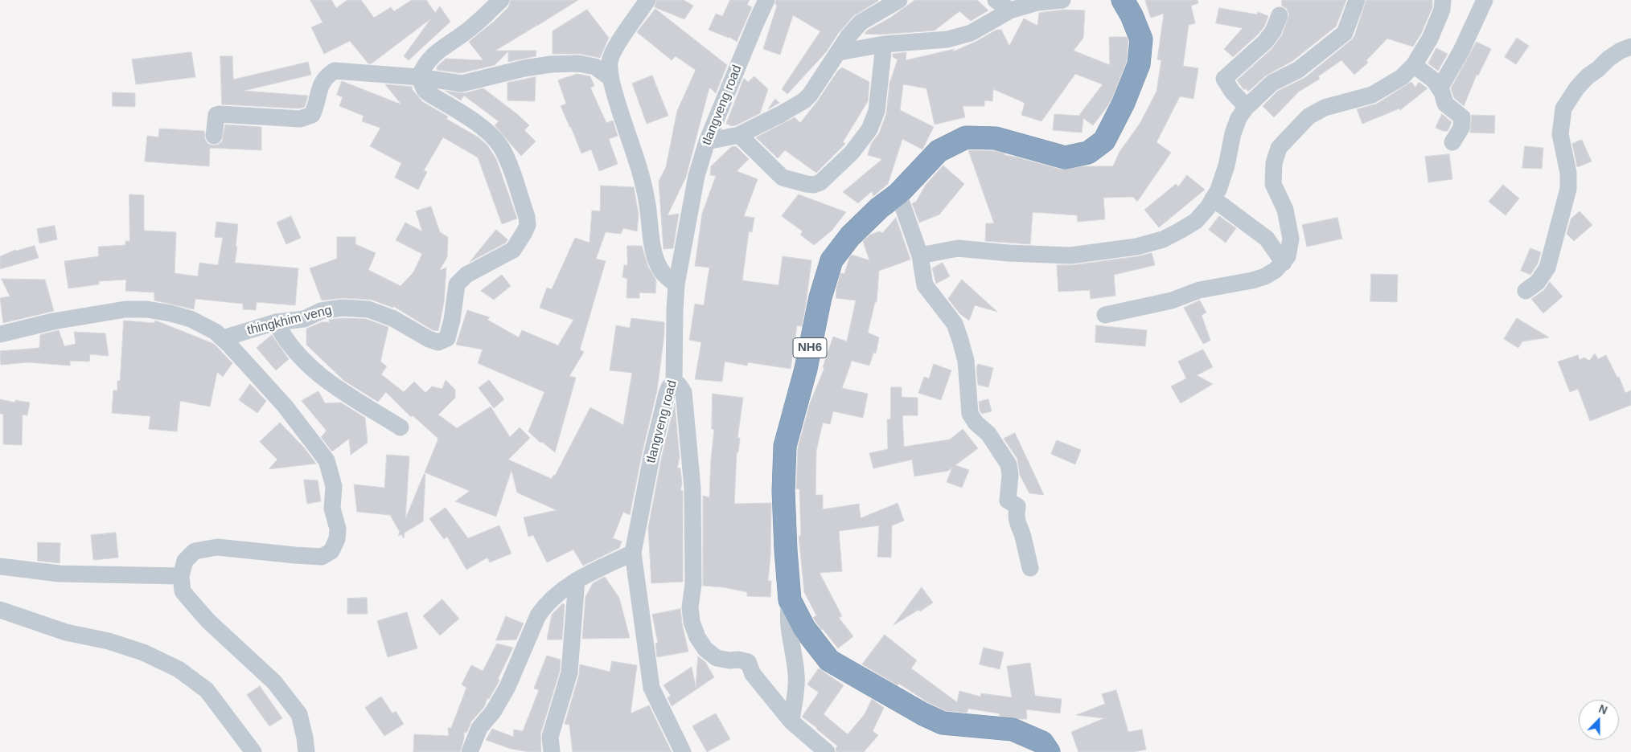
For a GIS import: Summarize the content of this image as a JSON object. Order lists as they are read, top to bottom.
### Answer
{
  "streets": {
    "highway": ["NH6"],
    "street": ["tlangveng road", "thingkhim veng"]
  },
  "north": "top"
}
